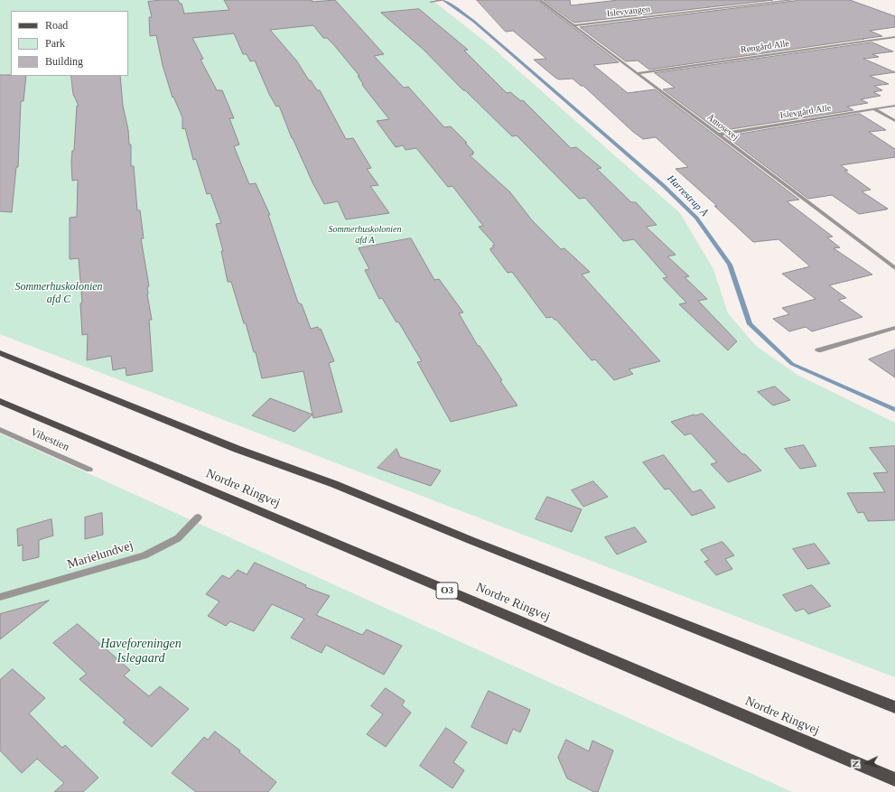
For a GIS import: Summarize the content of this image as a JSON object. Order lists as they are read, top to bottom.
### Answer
{
  "streets": {
    "main road": ["Nordre Ringvej", "O3"],
    "street": [
      "Islevvangen",
      "Røngård Alle",
      "Islevgård Alle",
      "Åmosevej",
      "Vibestien",
      "Marielundvej"
    ]
  },
  "crossings": [
    ["Islevvangen", "Åmosevej"],
    ["Røngård Alle", "Åmosevej"],
    ["Islevgård Alle", "Åmosevej"]
  ],
  "water": ["Harrestrup Å"],
  "parks": ["Sommerhuskolonien afd A", "Sommerhuskolonien afd C", "Haveforeningen Islegaard"],
  "legend": ["Road", "Park", "Building"],
  "north": "left"
}
